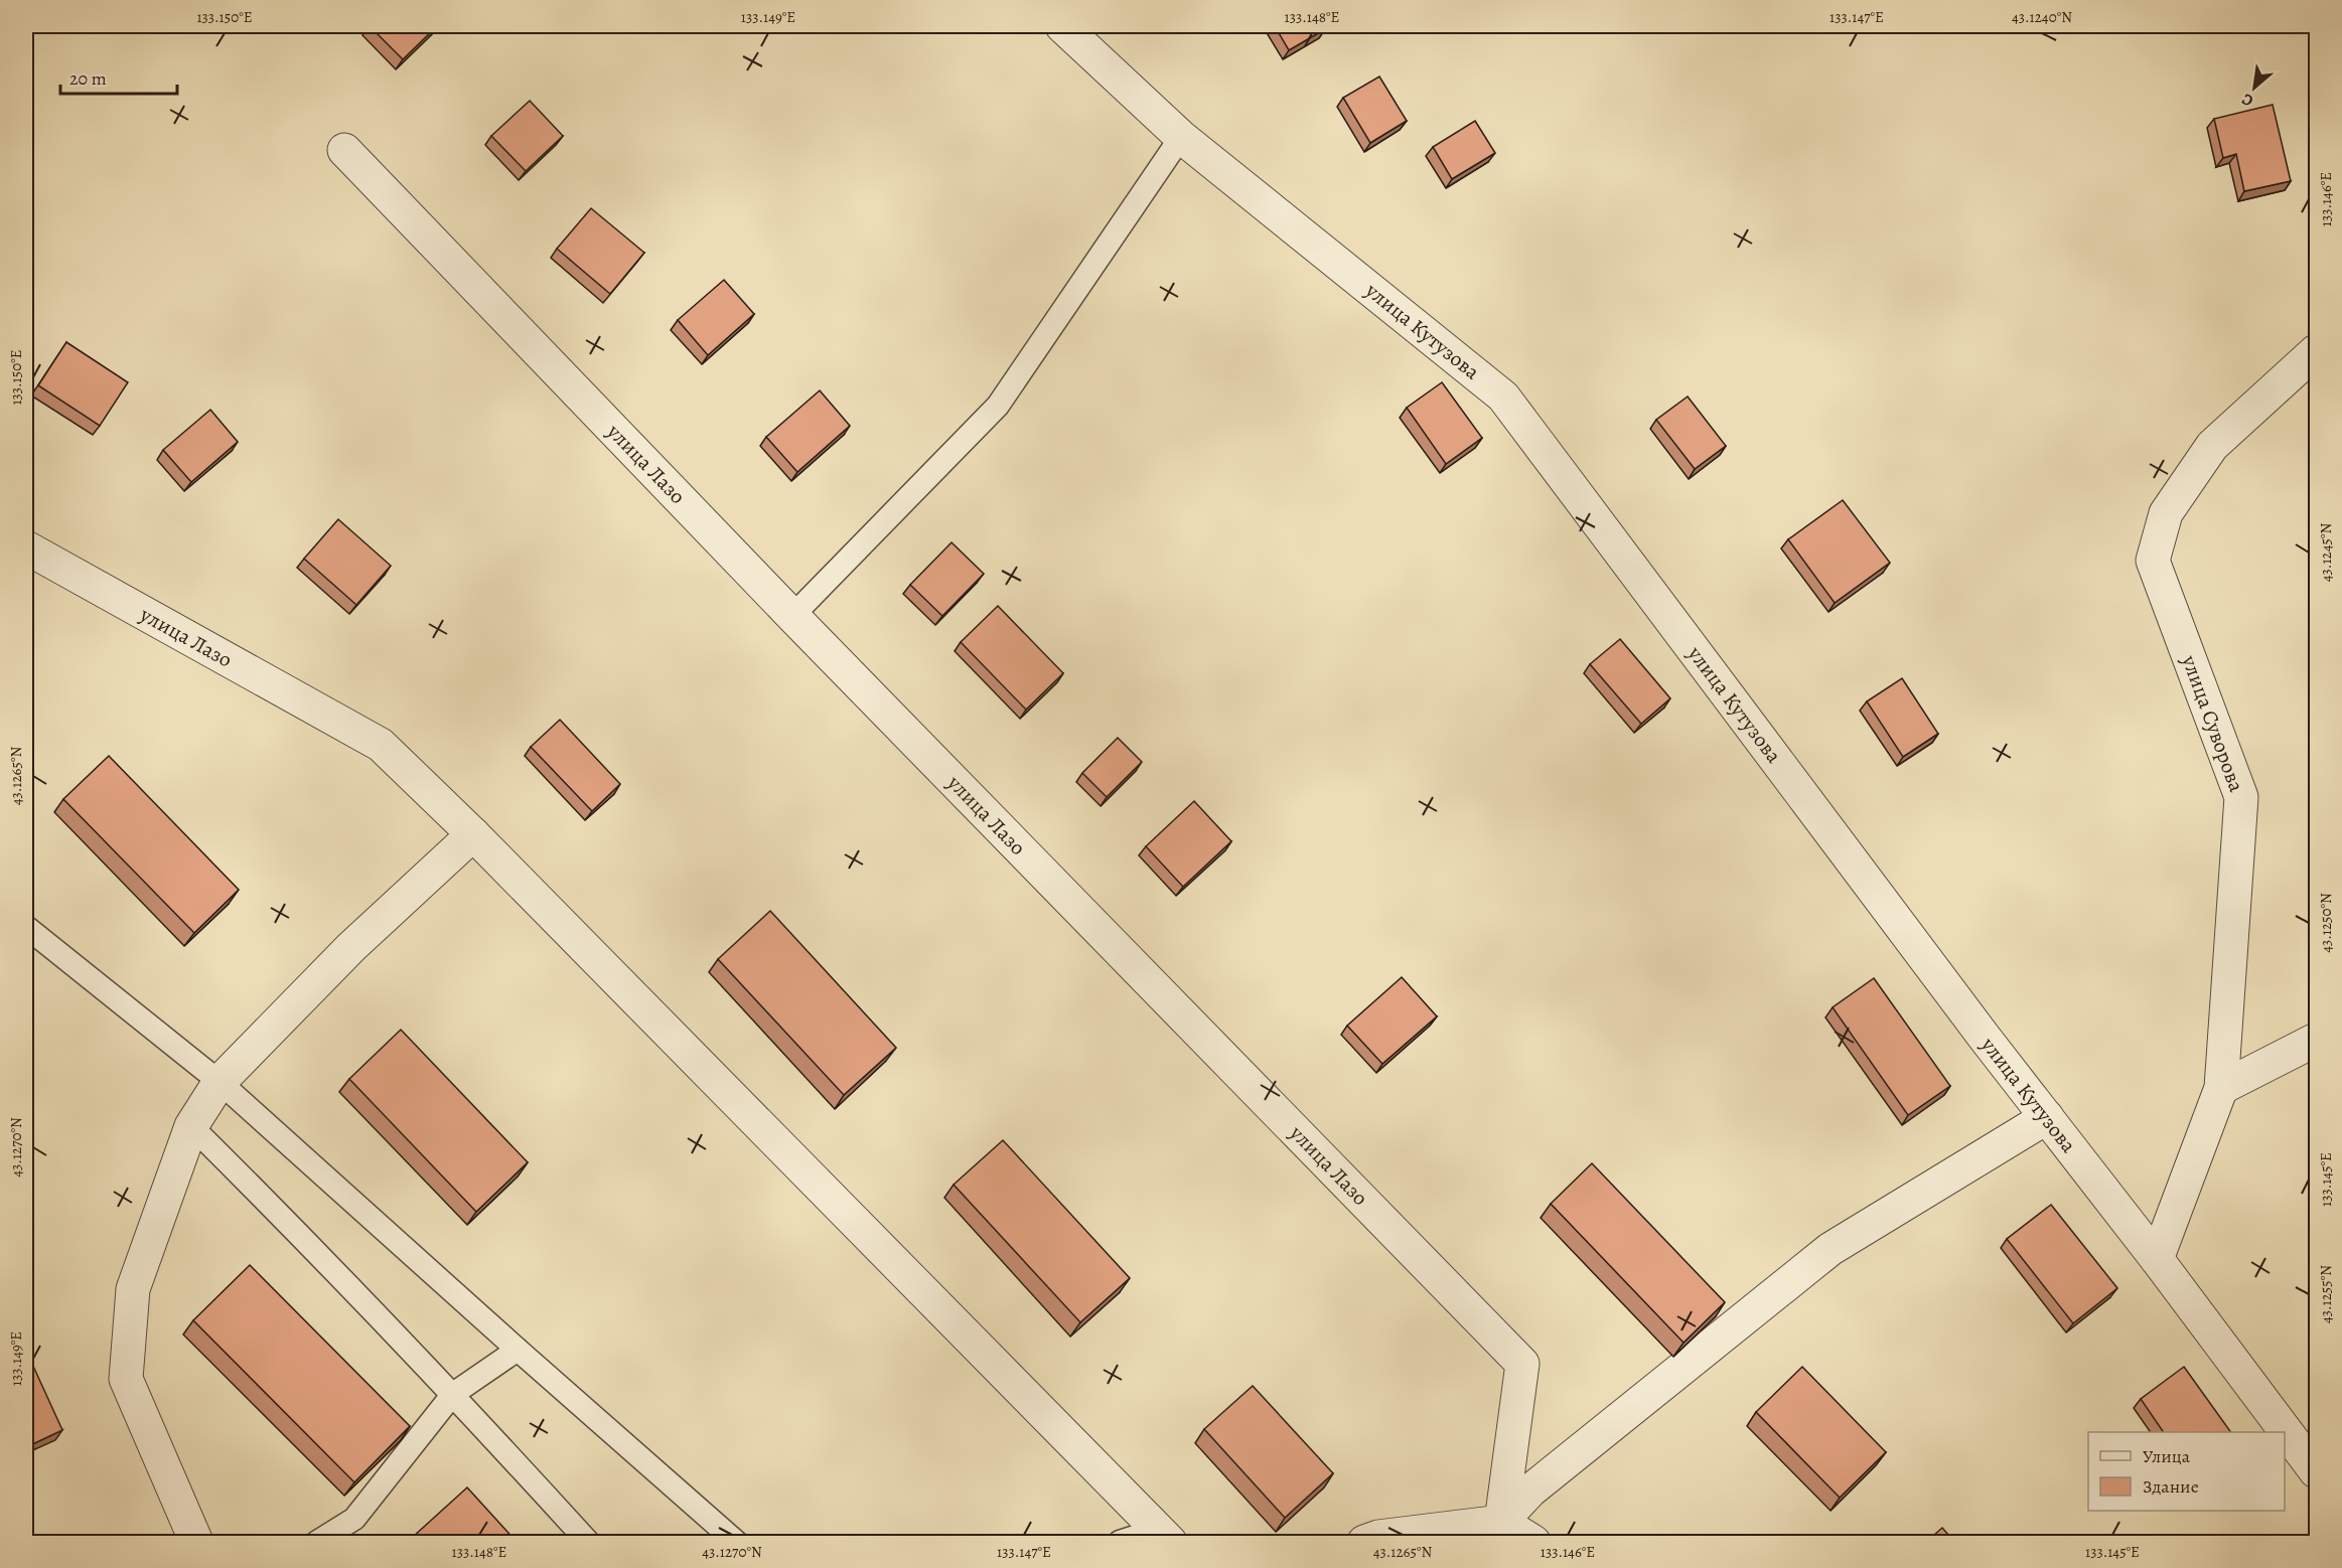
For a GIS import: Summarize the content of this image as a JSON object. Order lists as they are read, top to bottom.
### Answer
{
  "streets": {
    "street": ["улица Кутузова", "улица Лазо", "улица Суворова"]
  },
  "crossings": [
    ["улица Кутузова", "улица Суворова"]
  ],
  "legend": ["Улица", "Здание"],
  "scale_bar": "20 m",
  "north": "bottom left",
  "coordinates": [
    "133.150°E",
    "133.149°E",
    "133.148°E",
    "133.147°E",
    "43.1240°N",
    "133.146°E",
    "43.1245°N",
    "43.1265°N",
    "43.1250°N",
    "43.1270°N",
    "133.145°E",
    "43.1255°N"
  ]
}
